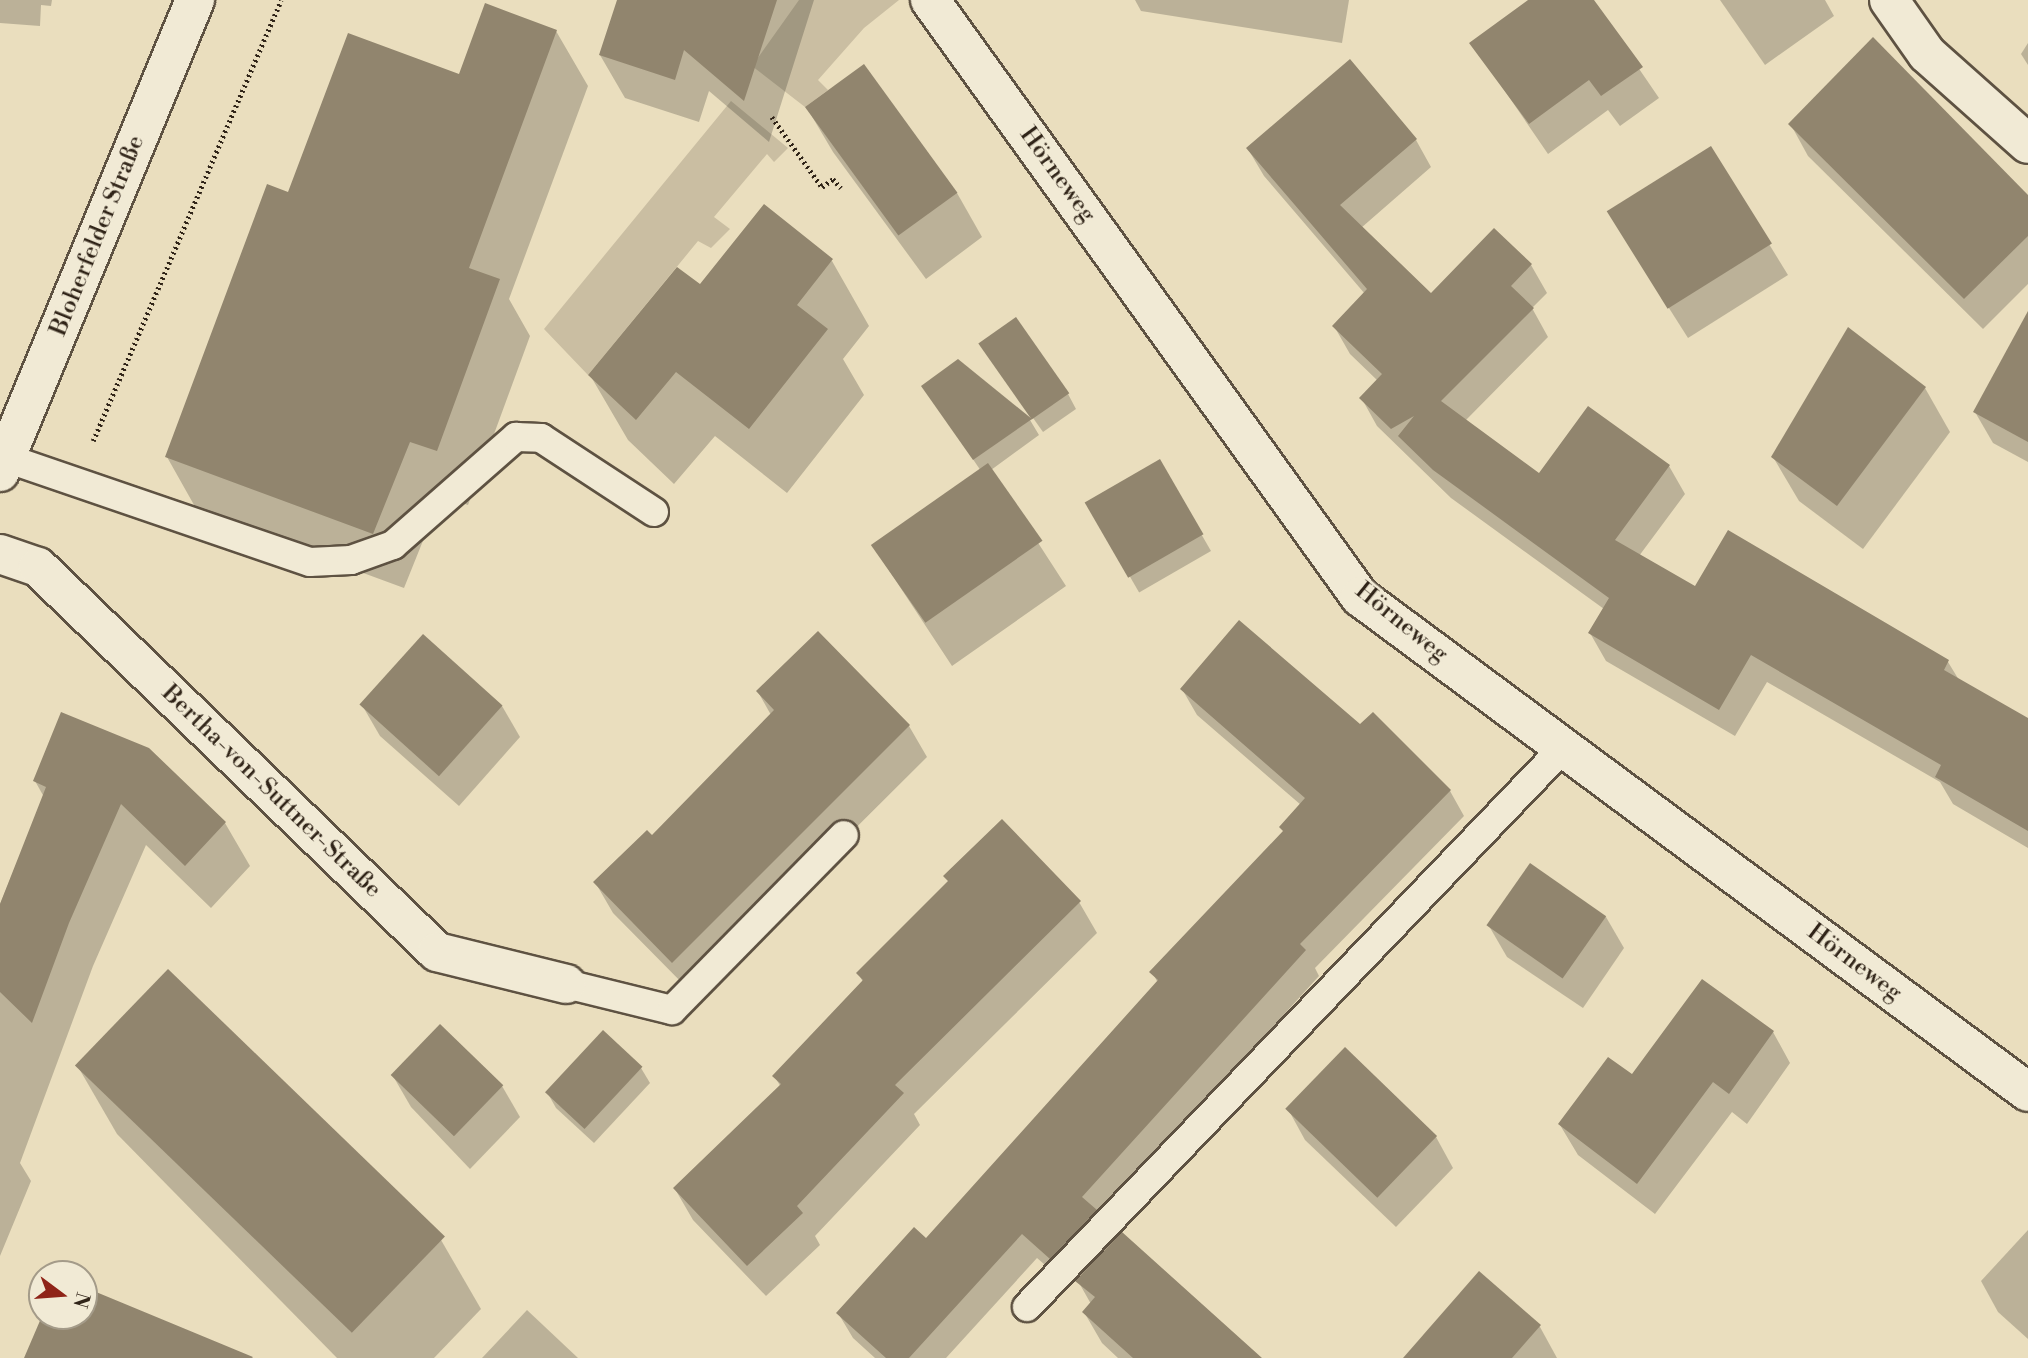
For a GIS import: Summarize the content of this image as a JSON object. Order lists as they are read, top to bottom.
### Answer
{
  "streets": {
    "street": ["Hörneweg", "Bloherfelder Straße", "Bertha-von-Suttner-Straße"]
  },
  "north": "right"
}
